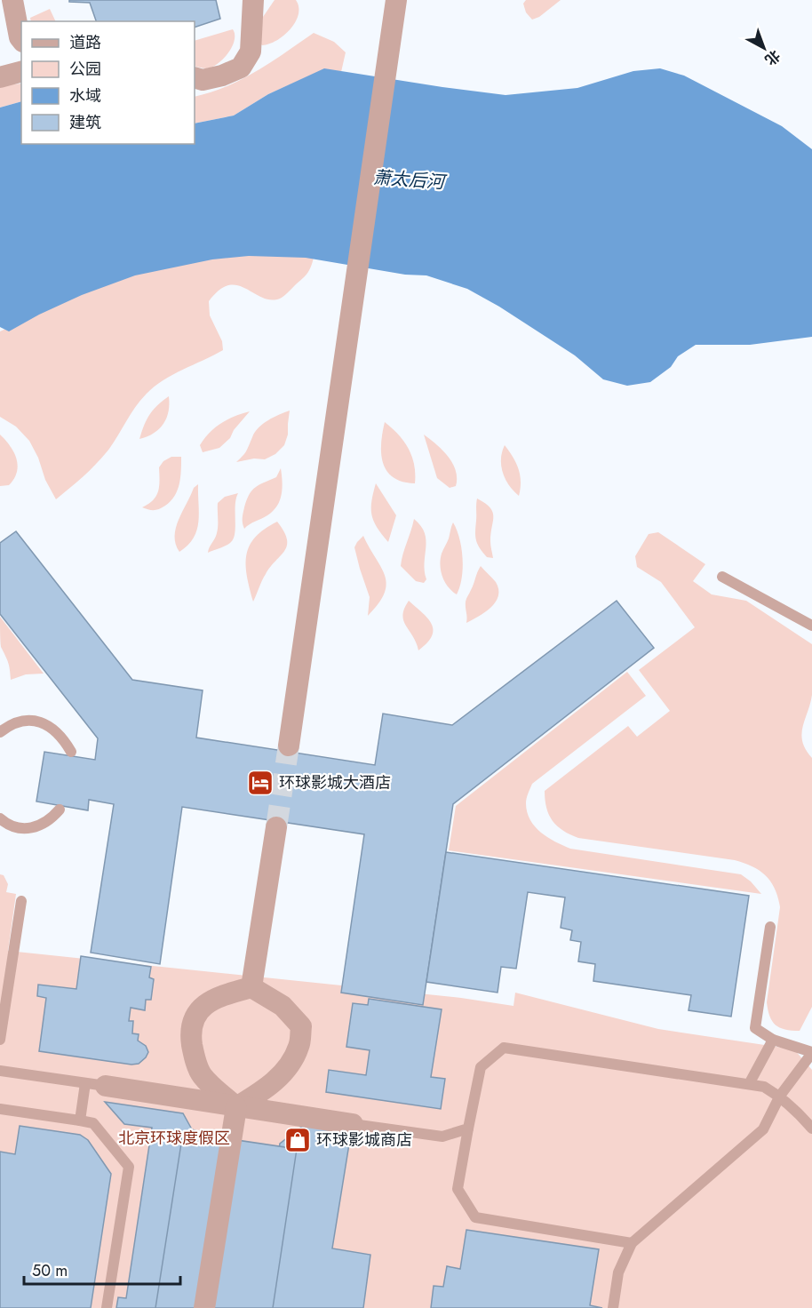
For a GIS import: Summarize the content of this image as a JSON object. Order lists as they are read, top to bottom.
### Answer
{
  "water": ["萧太后河"],
  "parks": ["北京环球度假区"],
  "places": {
    "hotel": ["环球影城大酒店"],
    "shop": ["环球影城商店"]
  },
  "legend": [
    "道路",
    "公园",
    "水域",
    "建筑"
  ],
  "scale_bar": "50 m",
  "north": "bottom right"
}
